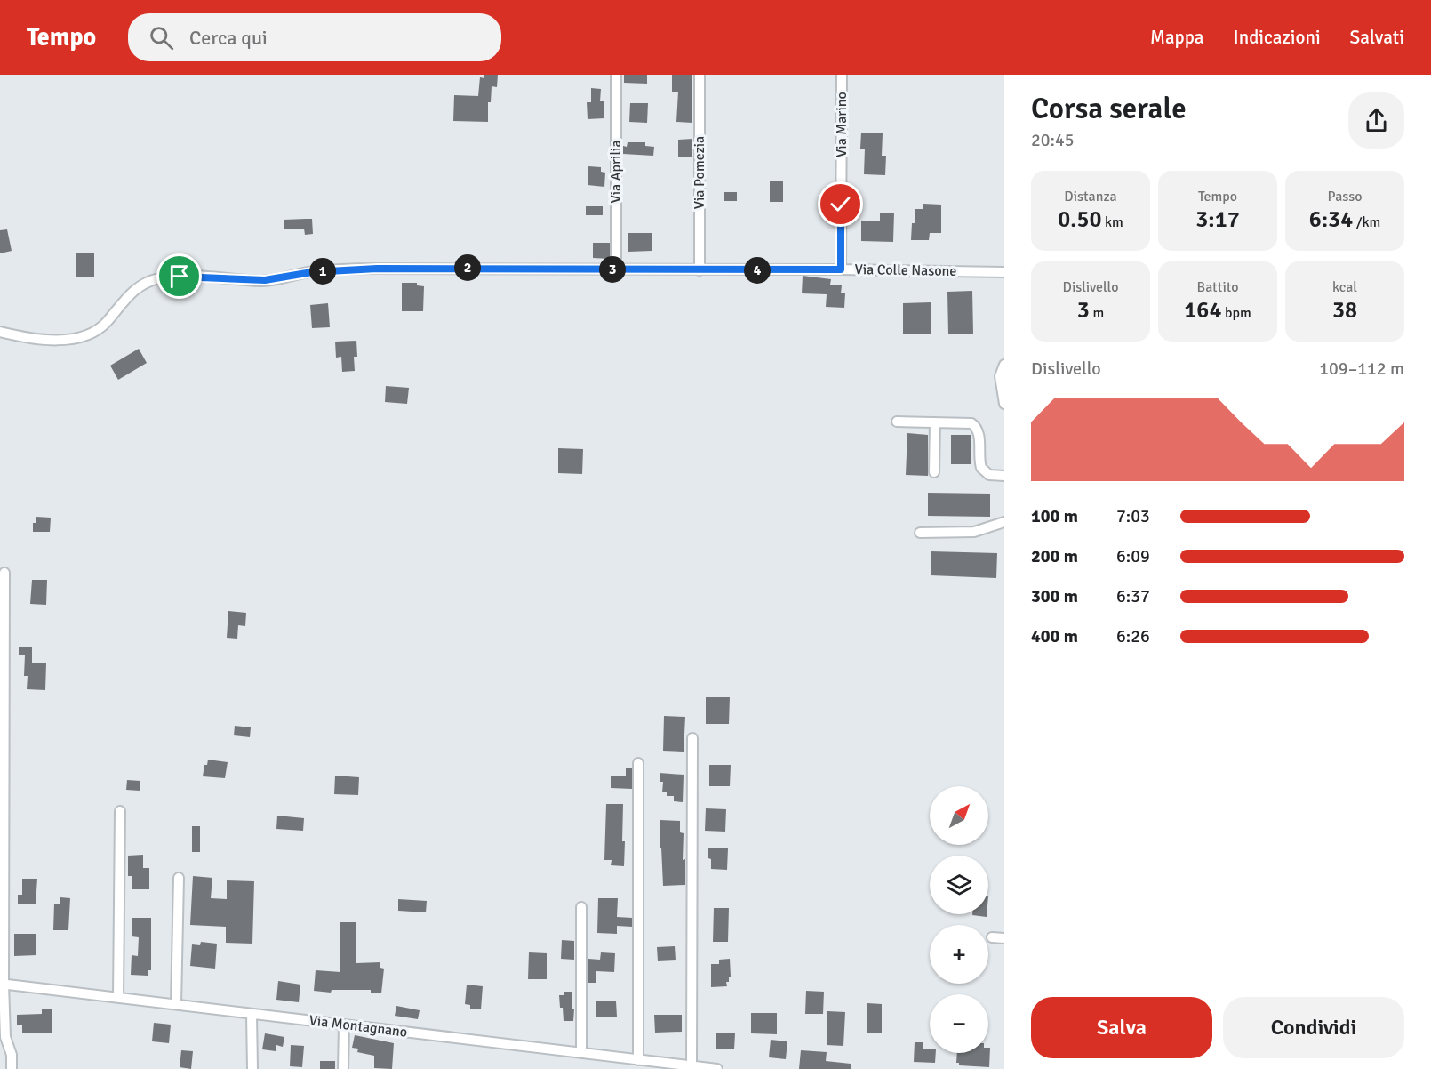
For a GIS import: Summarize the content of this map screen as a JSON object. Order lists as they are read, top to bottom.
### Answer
{
  "streets": {
    "street": [
      "Via Marino",
      "Via Aprilia",
      "Via Pomezia",
      "Via Colle Nasone",
      "Via Montagnano"
    ]
  },
  "crossings": [
    ["Via Marino", "Via Colle Nasone"],
    ["Via Aprilia", "Via Colle Nasone"],
    ["Via Pomezia", "Via Colle Nasone"]
  ],
  "north": "top right",
  "page": {
    "header": "Tempo",
    "search": "Cerca qui",
    "nav": ["Mappa", "Indicazioni", "Salvati"],
    "heading": ["Corsa serale", "20:45"],
    "stats": [
      ["Distanza", "0.50 km"],
      ["Tempo", "3:17"],
      ["Passo", "6:34 /km"],
      ["Dislivello", "3 m"],
      ["Battito", "164 bpm"],
      ["kcal", "38"]
    ],
    "pins": [
      "2",
      "3",
      "4",
      "1"
    ],
    "chart": ["Dislivello", "109–112 m"],
    "list": [
      {
        "name": "100 m",
        "note": "7:03"
      },
      {
        "name": "200 m",
        "note": "6:09"
      },
      {
        "name": "300 m",
        "note": "6:37"
      },
      {
        "name": "400 m",
        "note": "6:26"
      }
    ],
    "map_buttons": ["+", "−"],
    "buttons": ["Salva", "Condividi"]
  }
}
